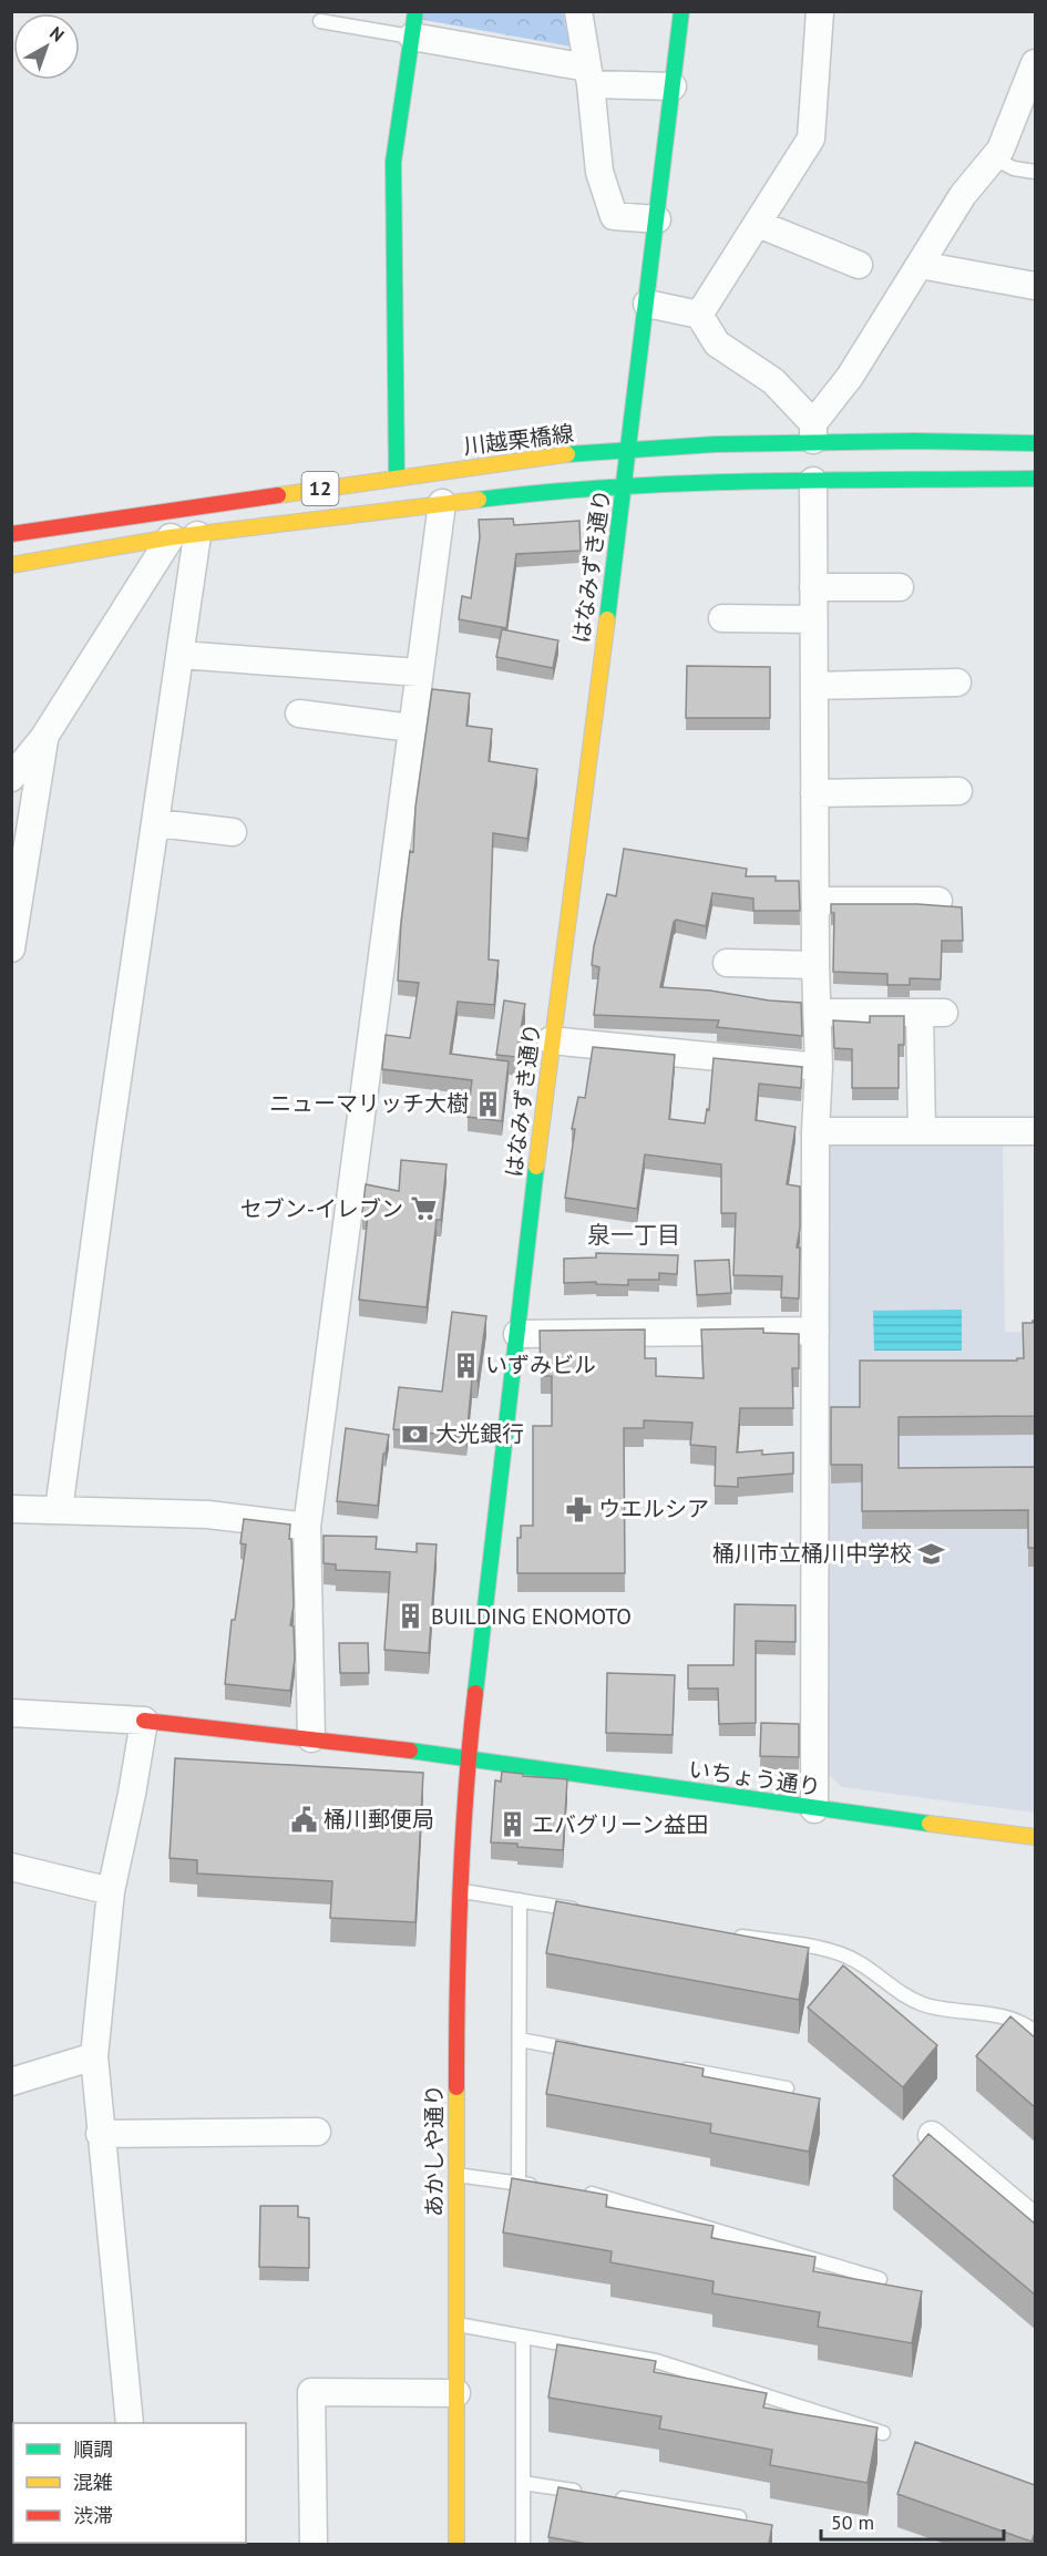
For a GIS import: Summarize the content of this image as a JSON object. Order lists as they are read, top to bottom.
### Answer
{
  "streets": {
    "street": [
      "川越栗橋線",
      "12",
      "はなみずき通り",
      "いちょう通り",
      "あかしや通り"
    ]
  },
  "crossings": [
    ["川越栗橋線", "はなみずき通り"],
    ["12", "はなみずき通り"],
    ["はなみずき通り", "いちょう通り"],
    ["はなみずき通り", "あかしや通り"],
    ["いちょう通り", "あかしや通り"]
  ],
  "districts": ["泉一丁目"],
  "places": {
    "building": [
      "ニューマリッチ大樹",
      "いずみビル",
      "BUILDING ENOMOTO",
      "エバグリーン益田"
    ],
    "supermarket": ["セブン-イレブン"],
    "bank": ["大光銀行"],
    "pharmacy": ["ウエルシア"],
    "school or university": ["桶川市立桶川中学校"],
    "public building": ["桶川郵便局"]
  },
  "legend": ["順調", "混雑", "渋滞"],
  "scale_bar": "50 m",
  "north": "top right"
}
